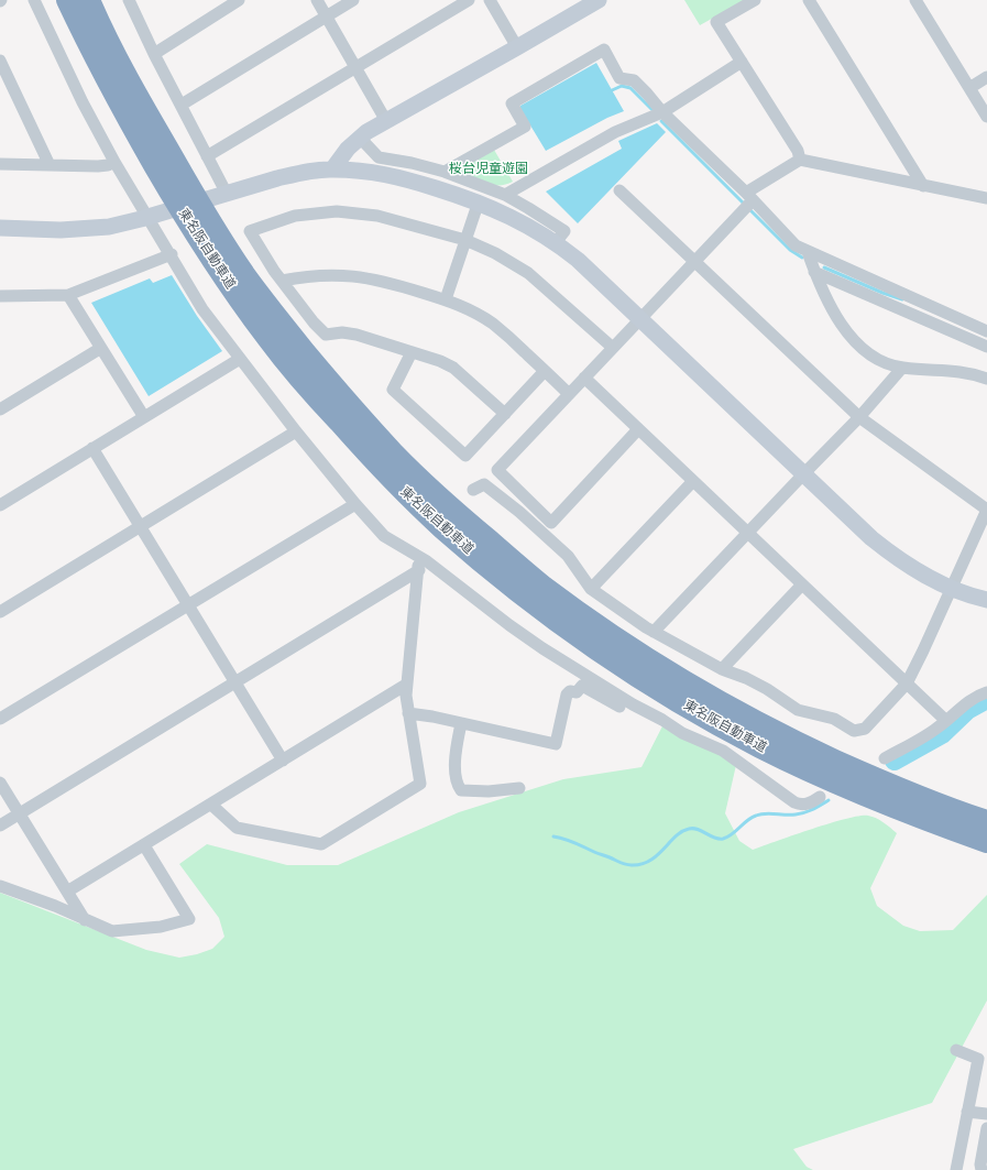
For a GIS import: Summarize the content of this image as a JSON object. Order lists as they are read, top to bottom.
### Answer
{
  "streets": {
    "highway": ["東名阪自動車道"]
  },
  "parks": ["桜台児童遊園"]
}
